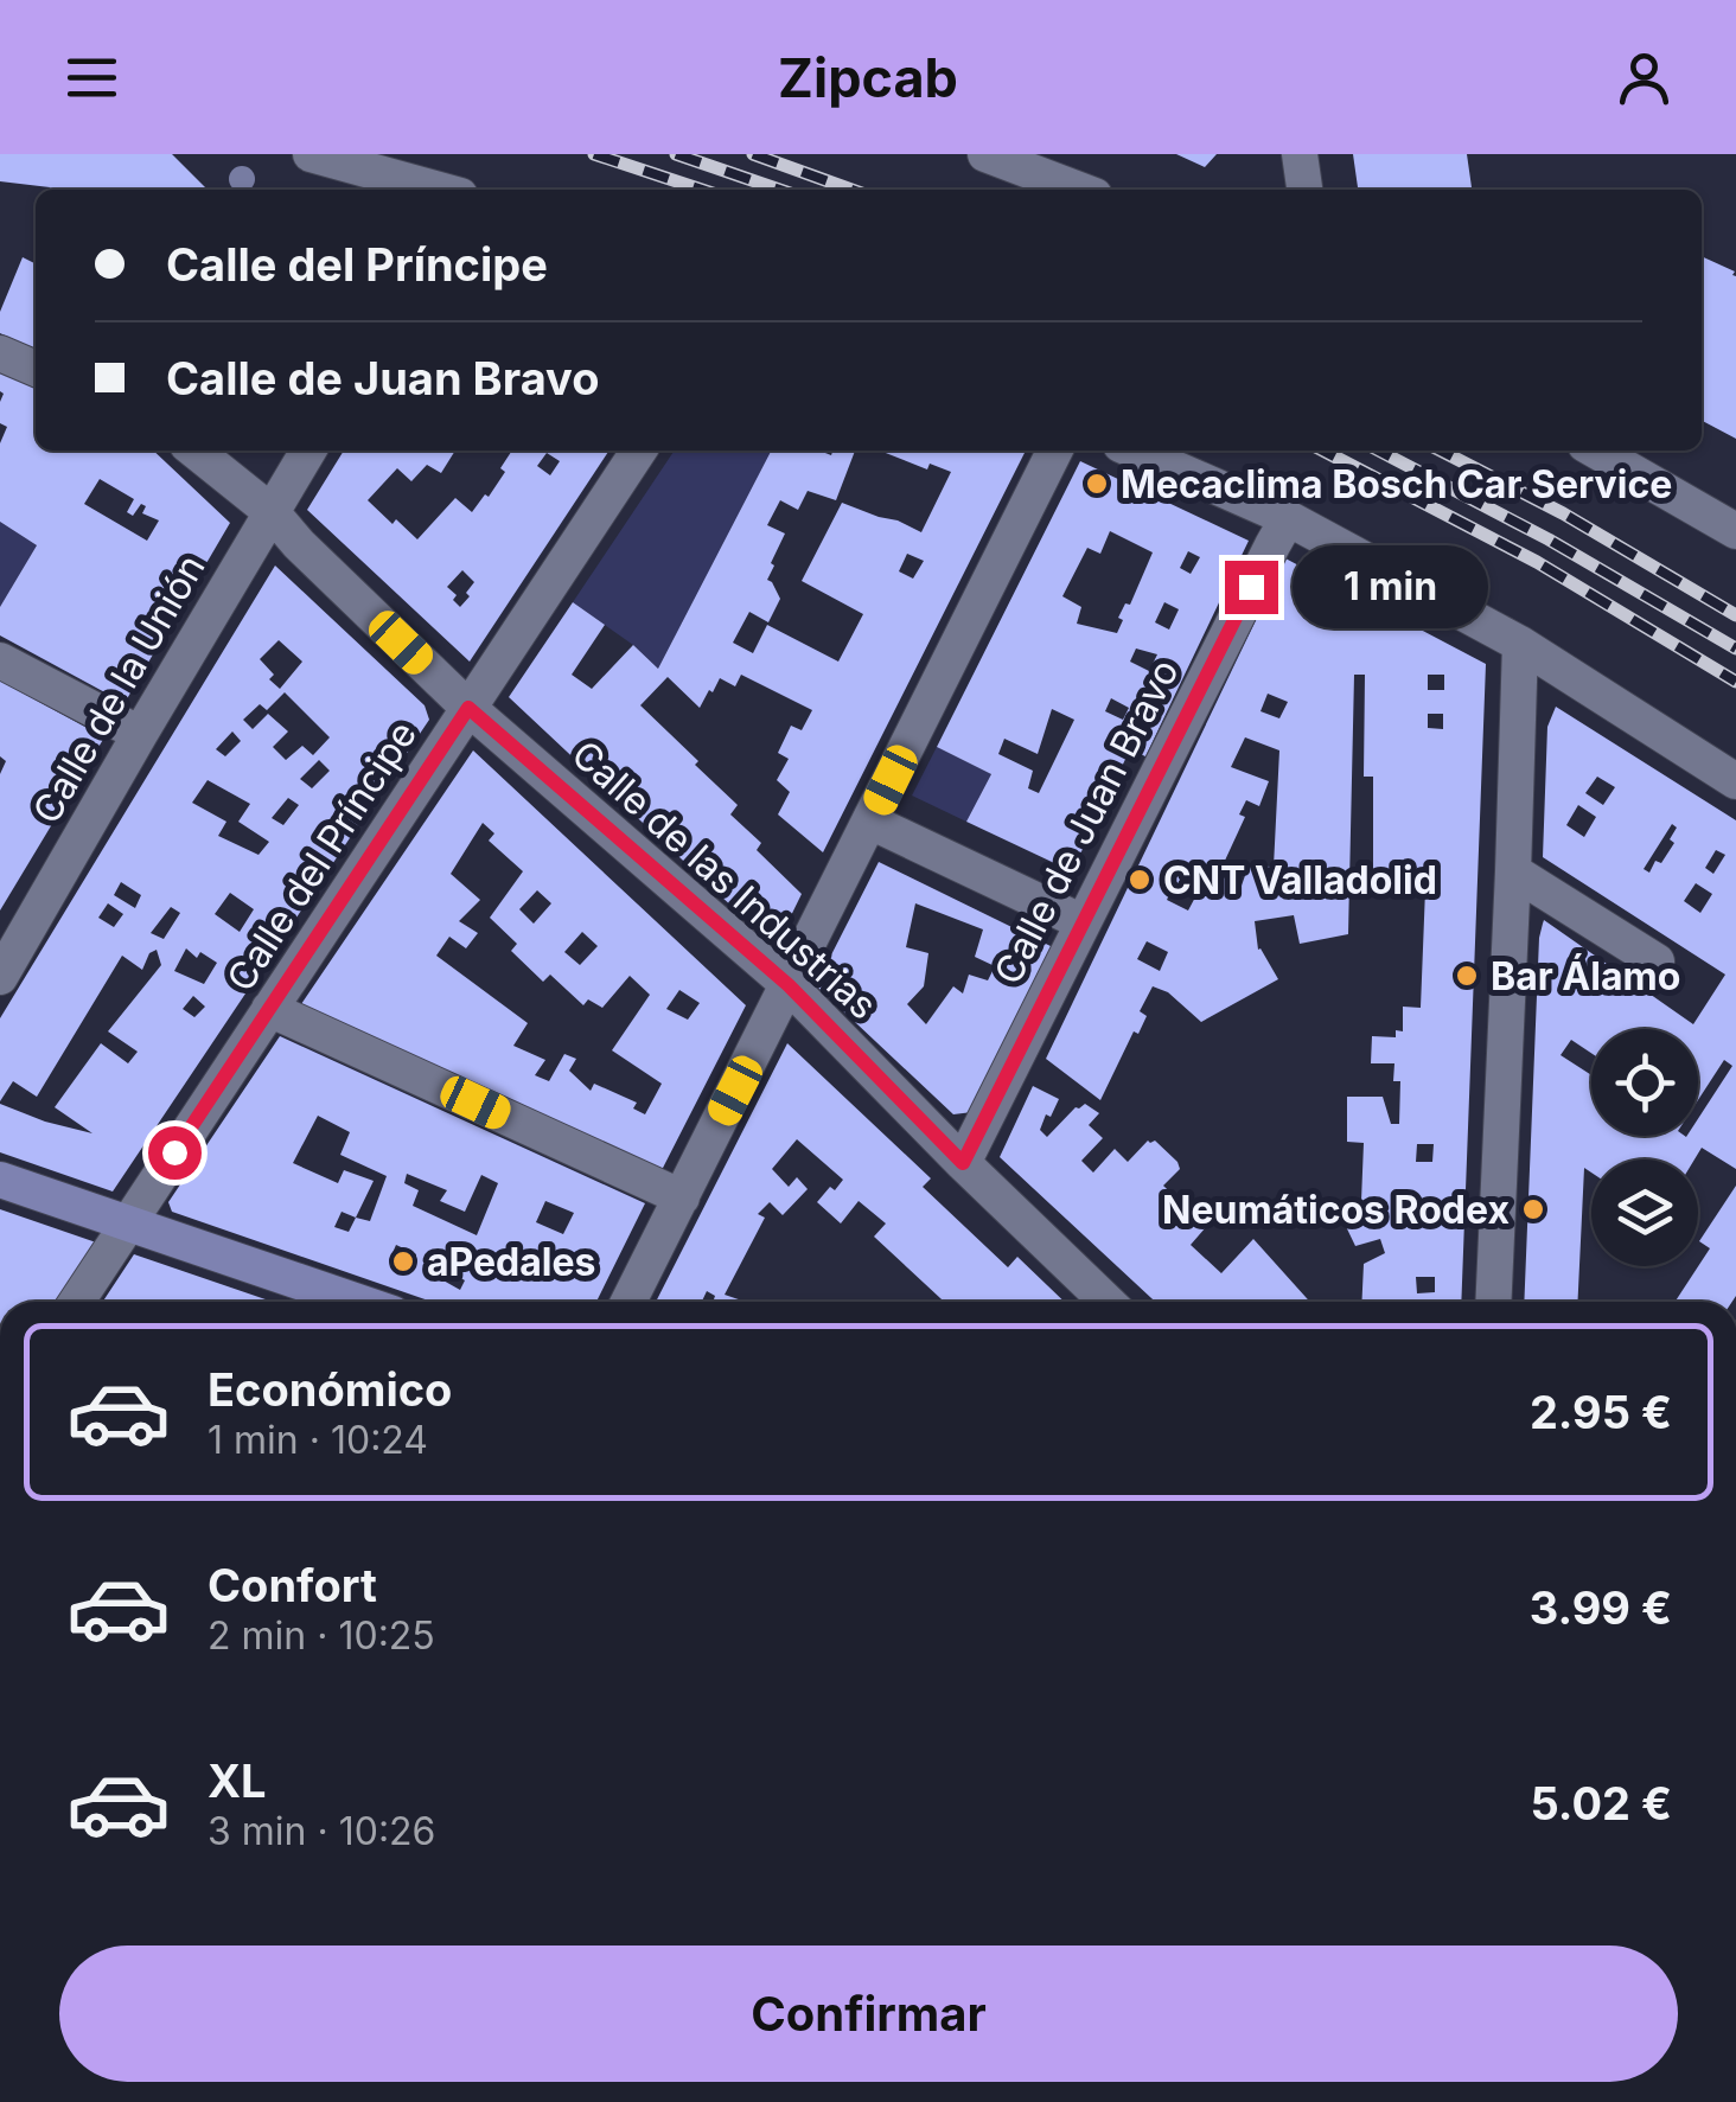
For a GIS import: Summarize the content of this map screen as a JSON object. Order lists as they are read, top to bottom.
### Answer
{
  "streets": {
    "street": [
      "Calle de la Unión",
      "Calle de Juan Bravo",
      "Calle del Príncipe",
      "Calle de las Industrias"
    ]
  },
  "crossings": [
    ["Calle de la Unión", "Calle de las Industrias"],
    ["Calle de Juan Bravo", "Calle de las Industrias"],
    ["Calle del Príncipe", "Calle de las Industrias"]
  ],
  "places": [
    "Mecaclima Bosch Car Service",
    "CNT Valladolid",
    "Bar Álamo",
    "Neumáticos Rodex",
    "aPedales"
  ],
  "page": {
    "header": "Zipcab",
    "banner": ["Calle del Príncipe", "Calle de Juan Bravo"],
    "bubble": "1 min",
    "list": [
      {
        "name": "Económico",
        "note": "1 min · 10:24",
        "value": "2.95 €"
      },
      {
        "name": "Confort",
        "note": "2 min · 10:25",
        "value": "3.99 €"
      },
      {
        "name": "XL",
        "note": "3 min · 10:26",
        "value": "5.02 €"
      }
    ],
    "buttons": "Confirmar"
  }
}
